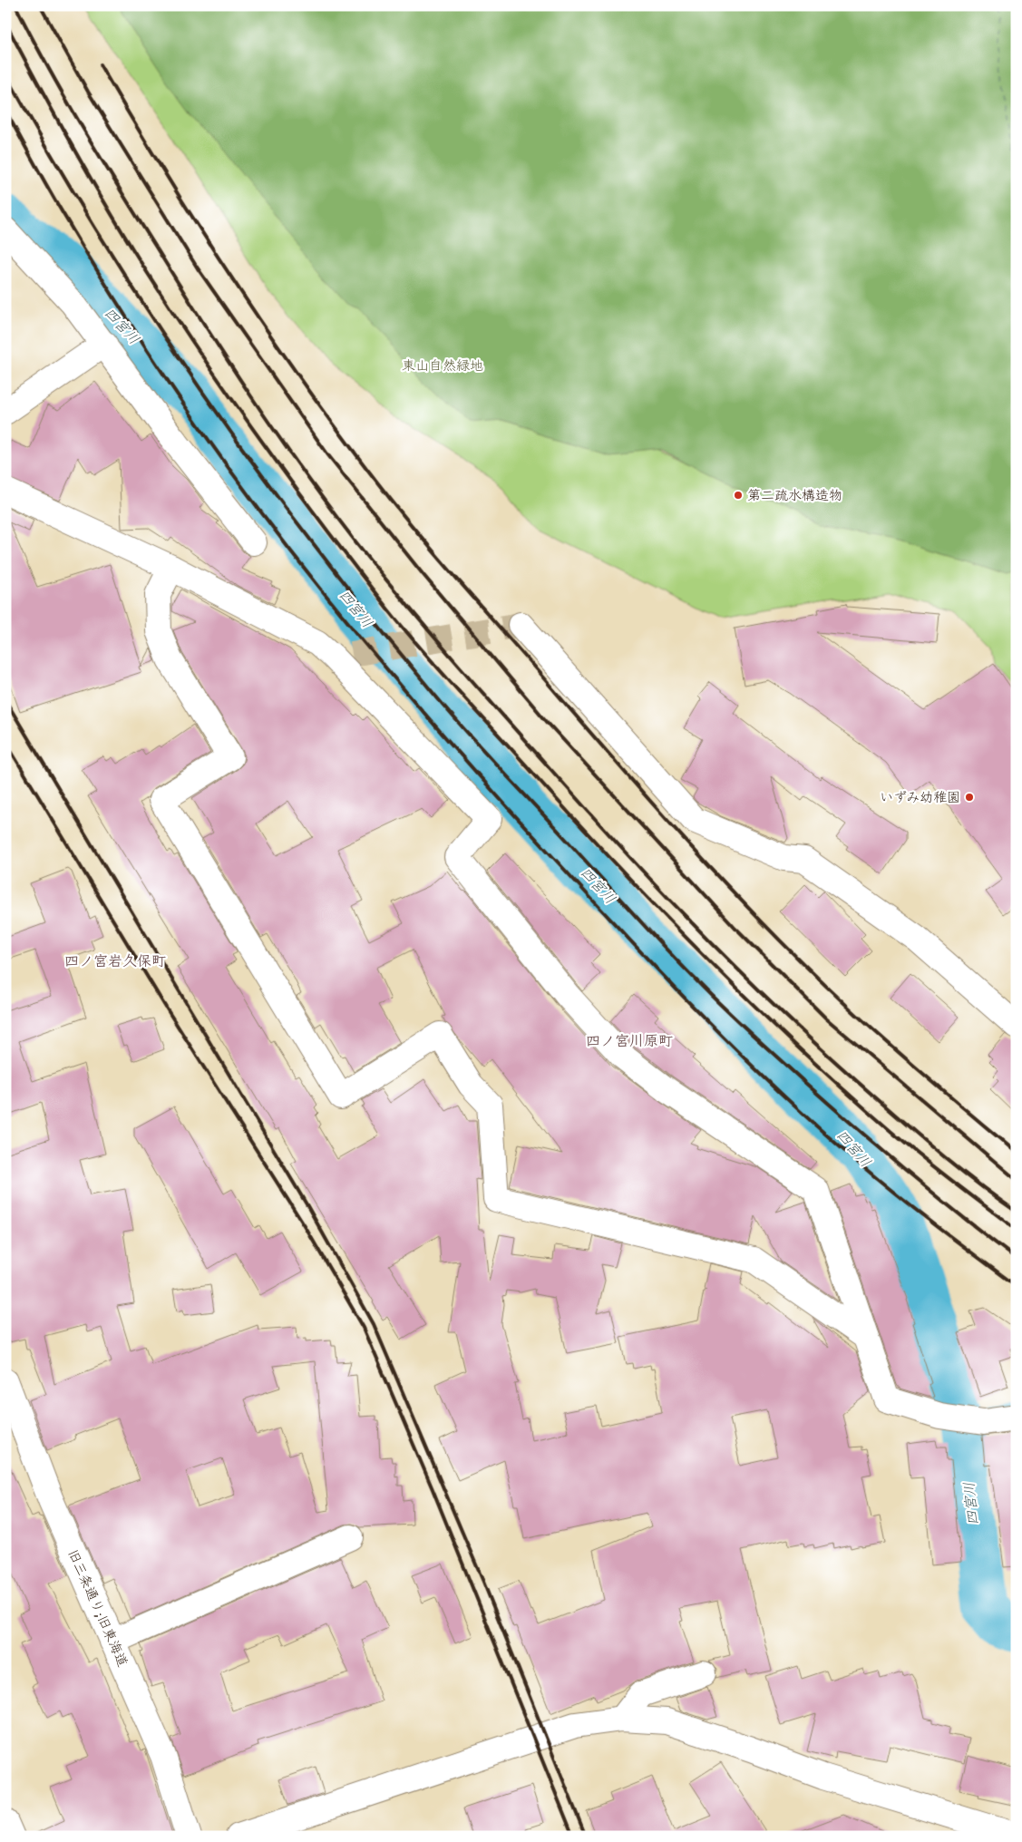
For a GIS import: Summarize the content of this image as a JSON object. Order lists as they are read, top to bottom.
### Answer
{
  "streets": {
    "street": ["旧三条通り;旧東海道"]
  },
  "districts": ["四ノ宮岩久保町", "四ノ宮川原町"],
  "water": ["四宮川"],
  "parks": ["東山自然緑地"],
  "places": ["第二疏水構造物", "いずみ幼稚園"]
}
